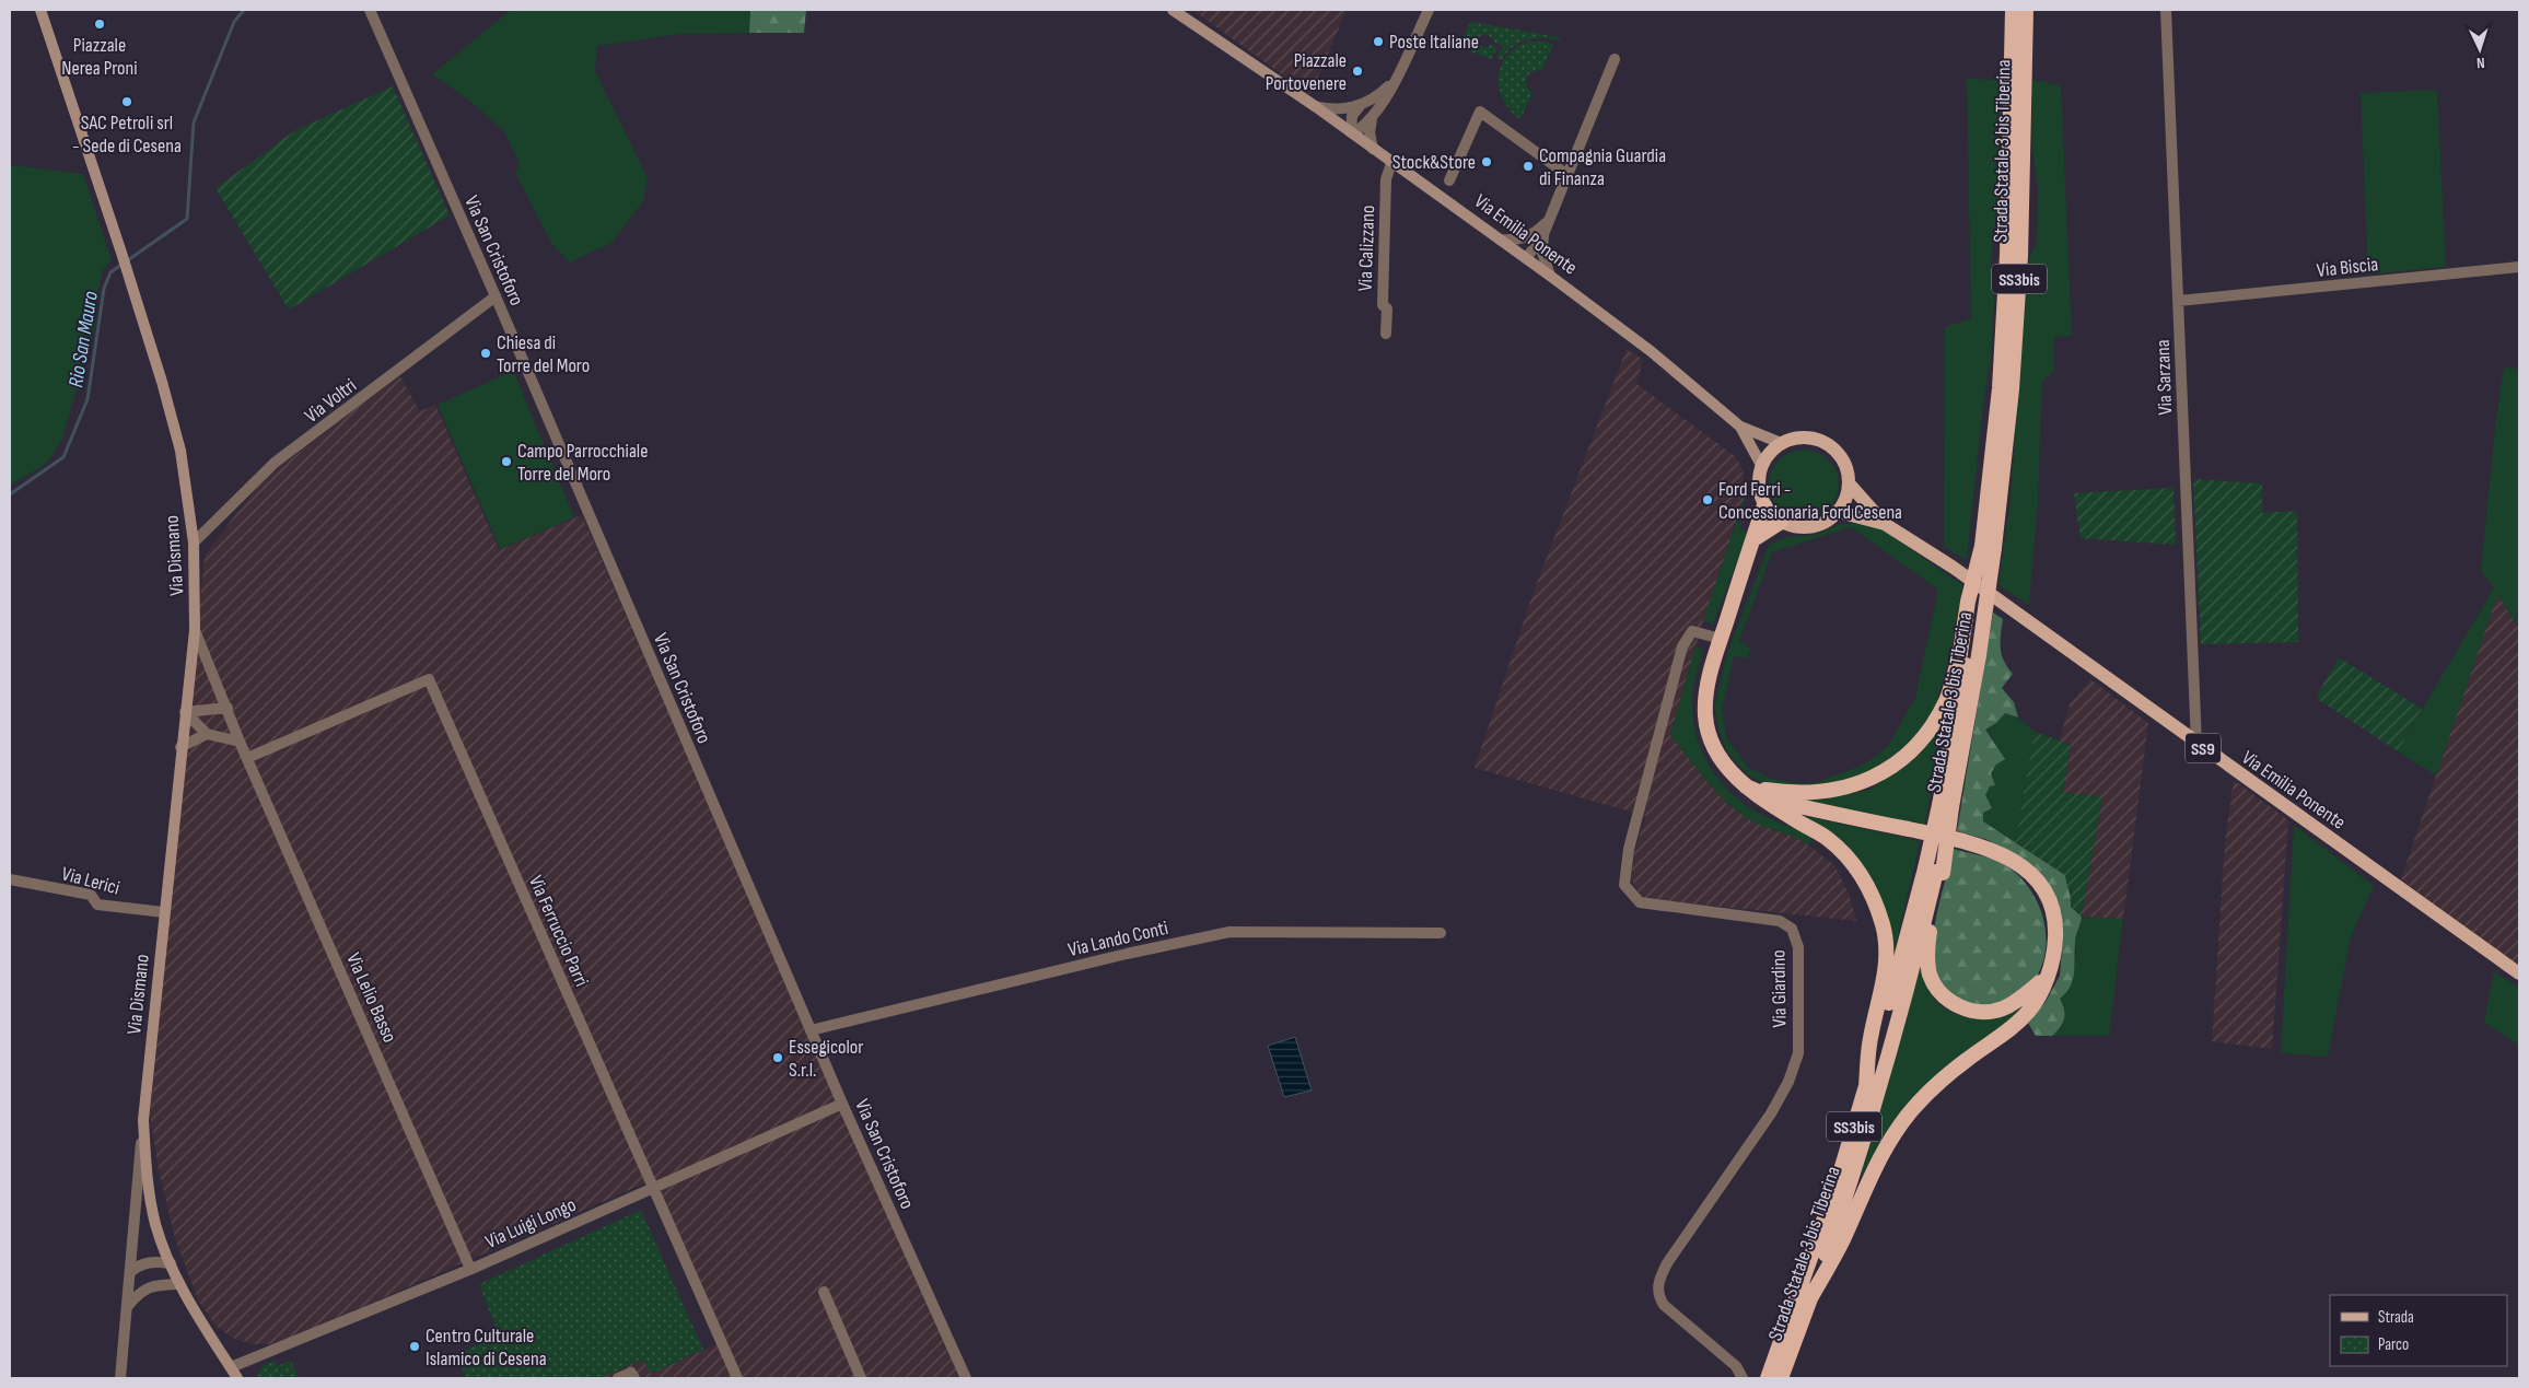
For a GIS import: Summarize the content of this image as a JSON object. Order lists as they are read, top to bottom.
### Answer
{
  "streets": {
    "highway": ["Strada Statale 3 bis Tiberina", "SS3bis"],
    "main road": ["Via Emilia Ponente", "Via Dismano", "SS9"],
    "street": [
      "Via Calizzano",
      "Via San Cristoforo",
      "Via Biscia",
      "Via Sarzana",
      "Via Voltri",
      "Via Lerici",
      "Via Ferruccio Parri",
      "Via Lando Conti",
      "Via Giardino",
      "Via Lelio Basso",
      "Via Luigi Longo"
    ]
  },
  "crossings": [
    ["Via Emilia Ponente", "Via Calizzano"],
    ["Via Emilia Ponente", "Via Sarzana"],
    ["Via San Cristoforo", "Via Voltri"],
    ["Via San Cristoforo", "Via Lando Conti"],
    ["Via San Cristoforo", "Via Luigi Longo"],
    ["Via Biscia", "Via Sarzana"],
    ["Via Voltri", "Via Dismano"],
    ["Via Dismano", "Via Lerici"],
    ["Via Dismano", "Via Lelio Basso"],
    ["Via Dismano", "Via Luigi Longo"],
    ["Via Ferruccio Parri", "Via Lelio Basso"],
    ["Via Ferruccio Parri", "Via Luigi Longo"],
    ["Via Lelio Basso", "Via Luigi Longo"]
  ],
  "water": ["Rio San Mauro"],
  "places": [
    "Piazzale Nerea Proni",
    "Poste Italiane",
    "Piazzale Portovenere",
    "SAC Petroli srl - Sede di Cesena",
    "Stock&Store",
    "Compagnia Guardia di Finanza",
    "Chiesa di Torre del Moro",
    "Campo Parrocchiale Torre del Moro",
    "Ford Ferri - Concessionaria Ford Cesena",
    "Essegicolor S.r.l.",
    "Centro Culturale Islamico di Cesena"
  ],
  "legend": ["Strada", "Parco"],
  "north": "bottom"
}
